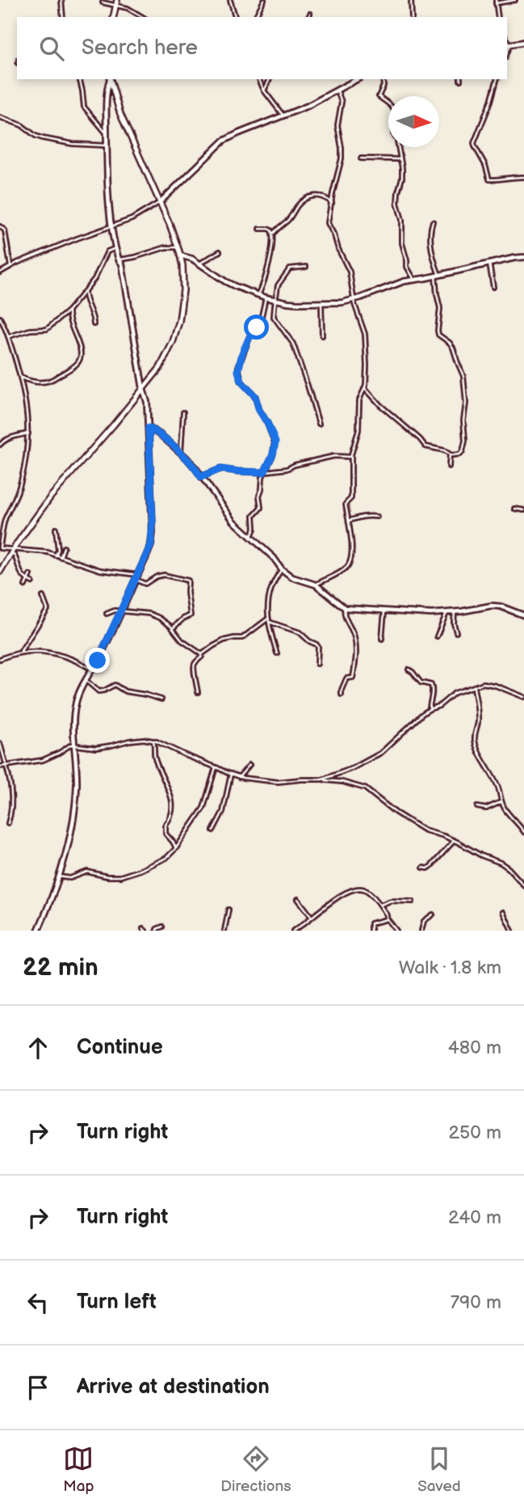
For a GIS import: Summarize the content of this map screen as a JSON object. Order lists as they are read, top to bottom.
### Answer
{
  "north": "right",
  "page": {
    "search": "Search here",
    "heading": ["22 min", "Walk · 1.8 km"],
    "list": [
      ["Continue", "480 m"],
      ["Turn right", "250 m"],
      ["Turn right", "240 m"],
      ["Turn left", "790 m"],
      "Arrive at destination"
    ],
    "nav": ["Map", "Directions", "Saved"]
  }
}
